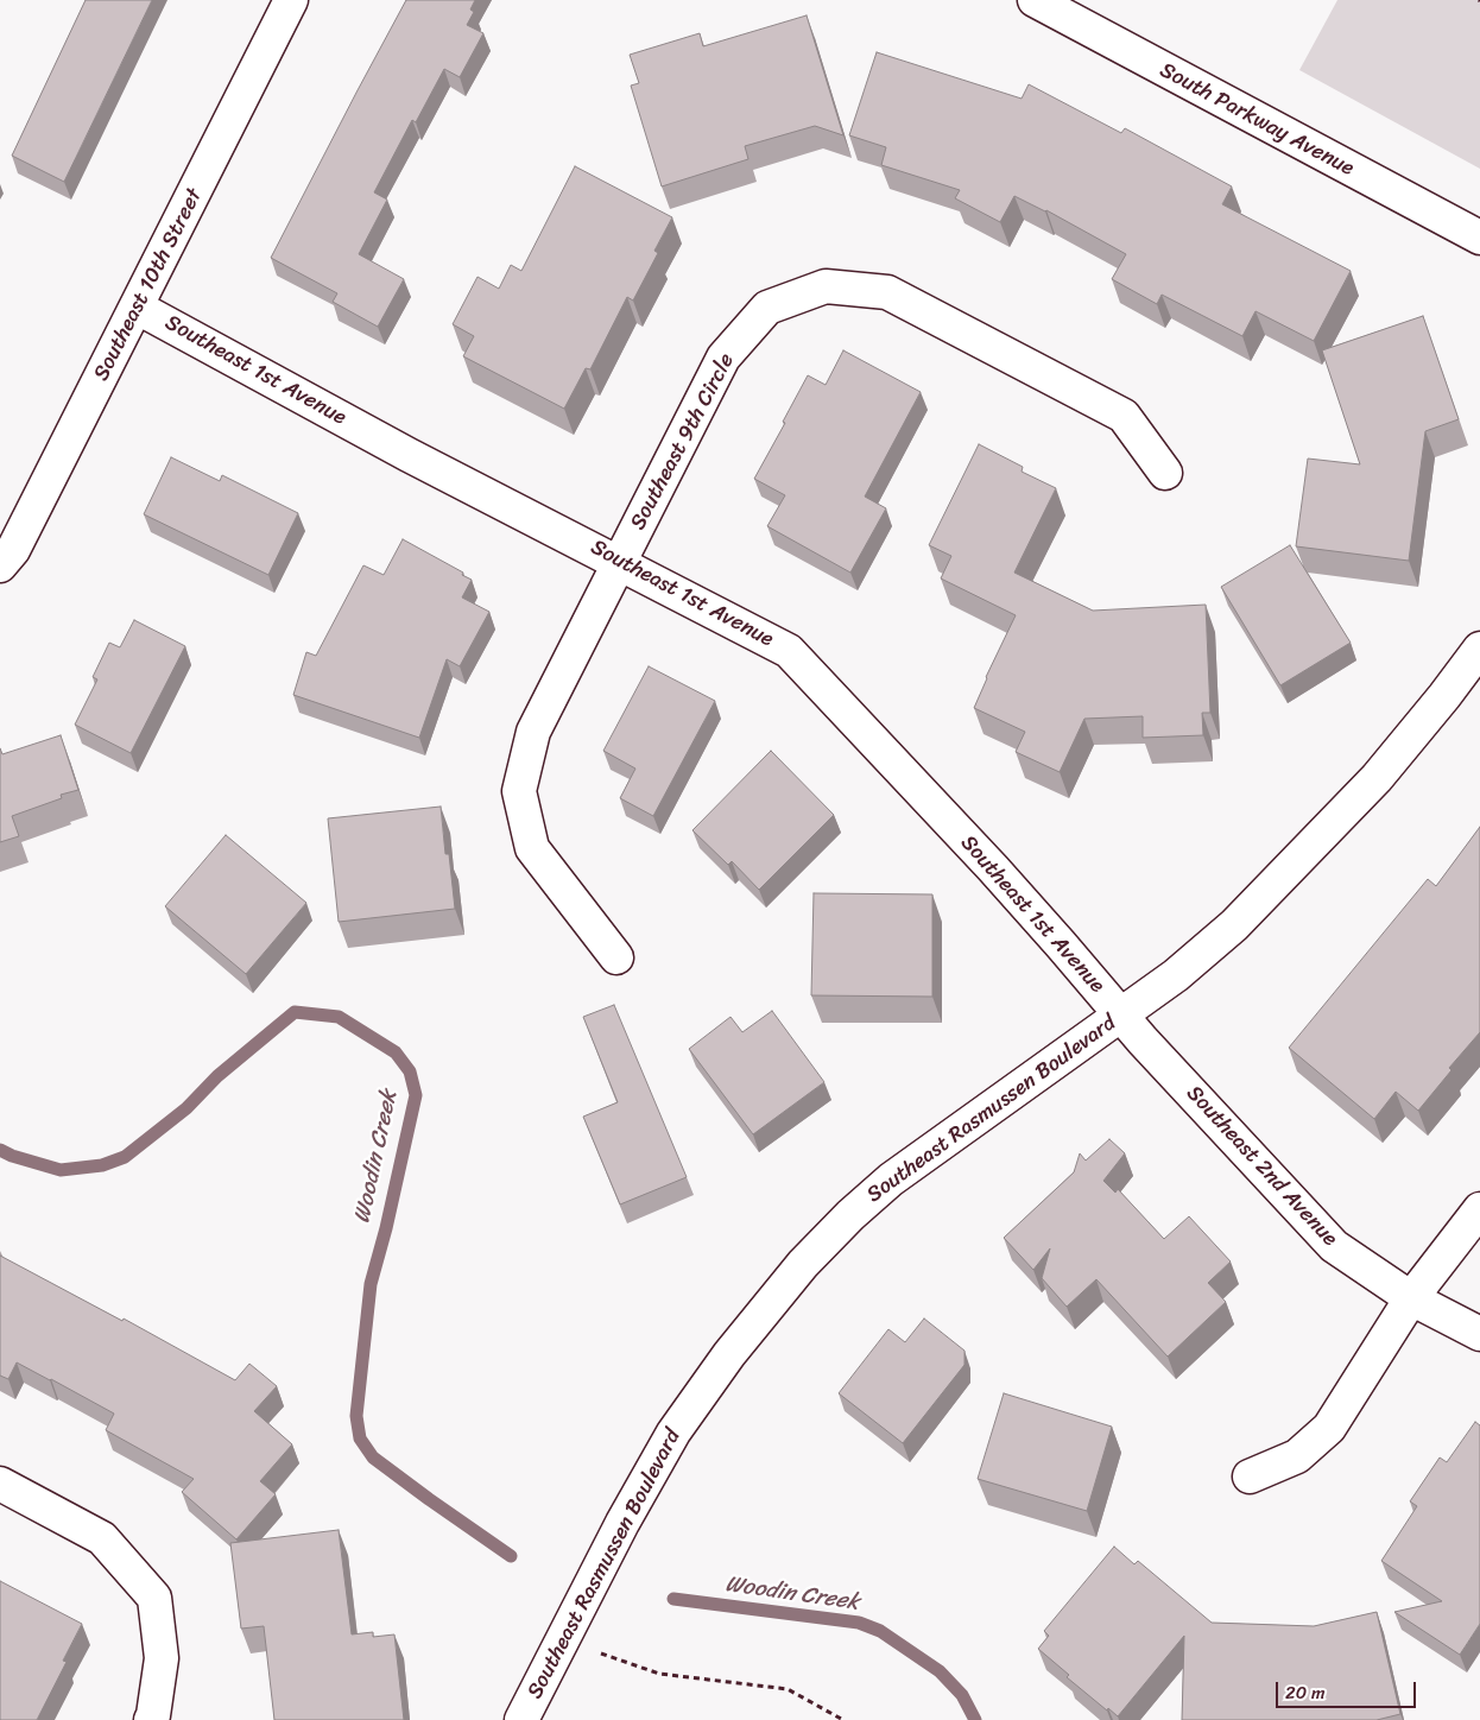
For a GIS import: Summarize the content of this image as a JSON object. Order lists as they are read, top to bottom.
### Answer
{
  "streets": {
    "street": [
      "South Parkway Avenue",
      "Southeast 10th Street",
      "Southeast 1st Avenue",
      "Southeast 9th Circle",
      "Southeast Rasmussen Boulevard",
      "Southeast 2nd Avenue"
    ]
  },
  "crossings": [
    ["Southeast 10th Street", "Southeast 1st Avenue"],
    ["Southeast 1st Avenue", "Southeast 9th Circle"],
    ["Southeast 1st Avenue", "Southeast Rasmussen Boulevard"],
    ["Southeast 1st Avenue", "Southeast 2nd Avenue"],
    ["Southeast Rasmussen Boulevard", "Southeast 2nd Avenue"]
  ],
  "water": ["Woodin Creek"],
  "scale_bar": "20 m"
}
